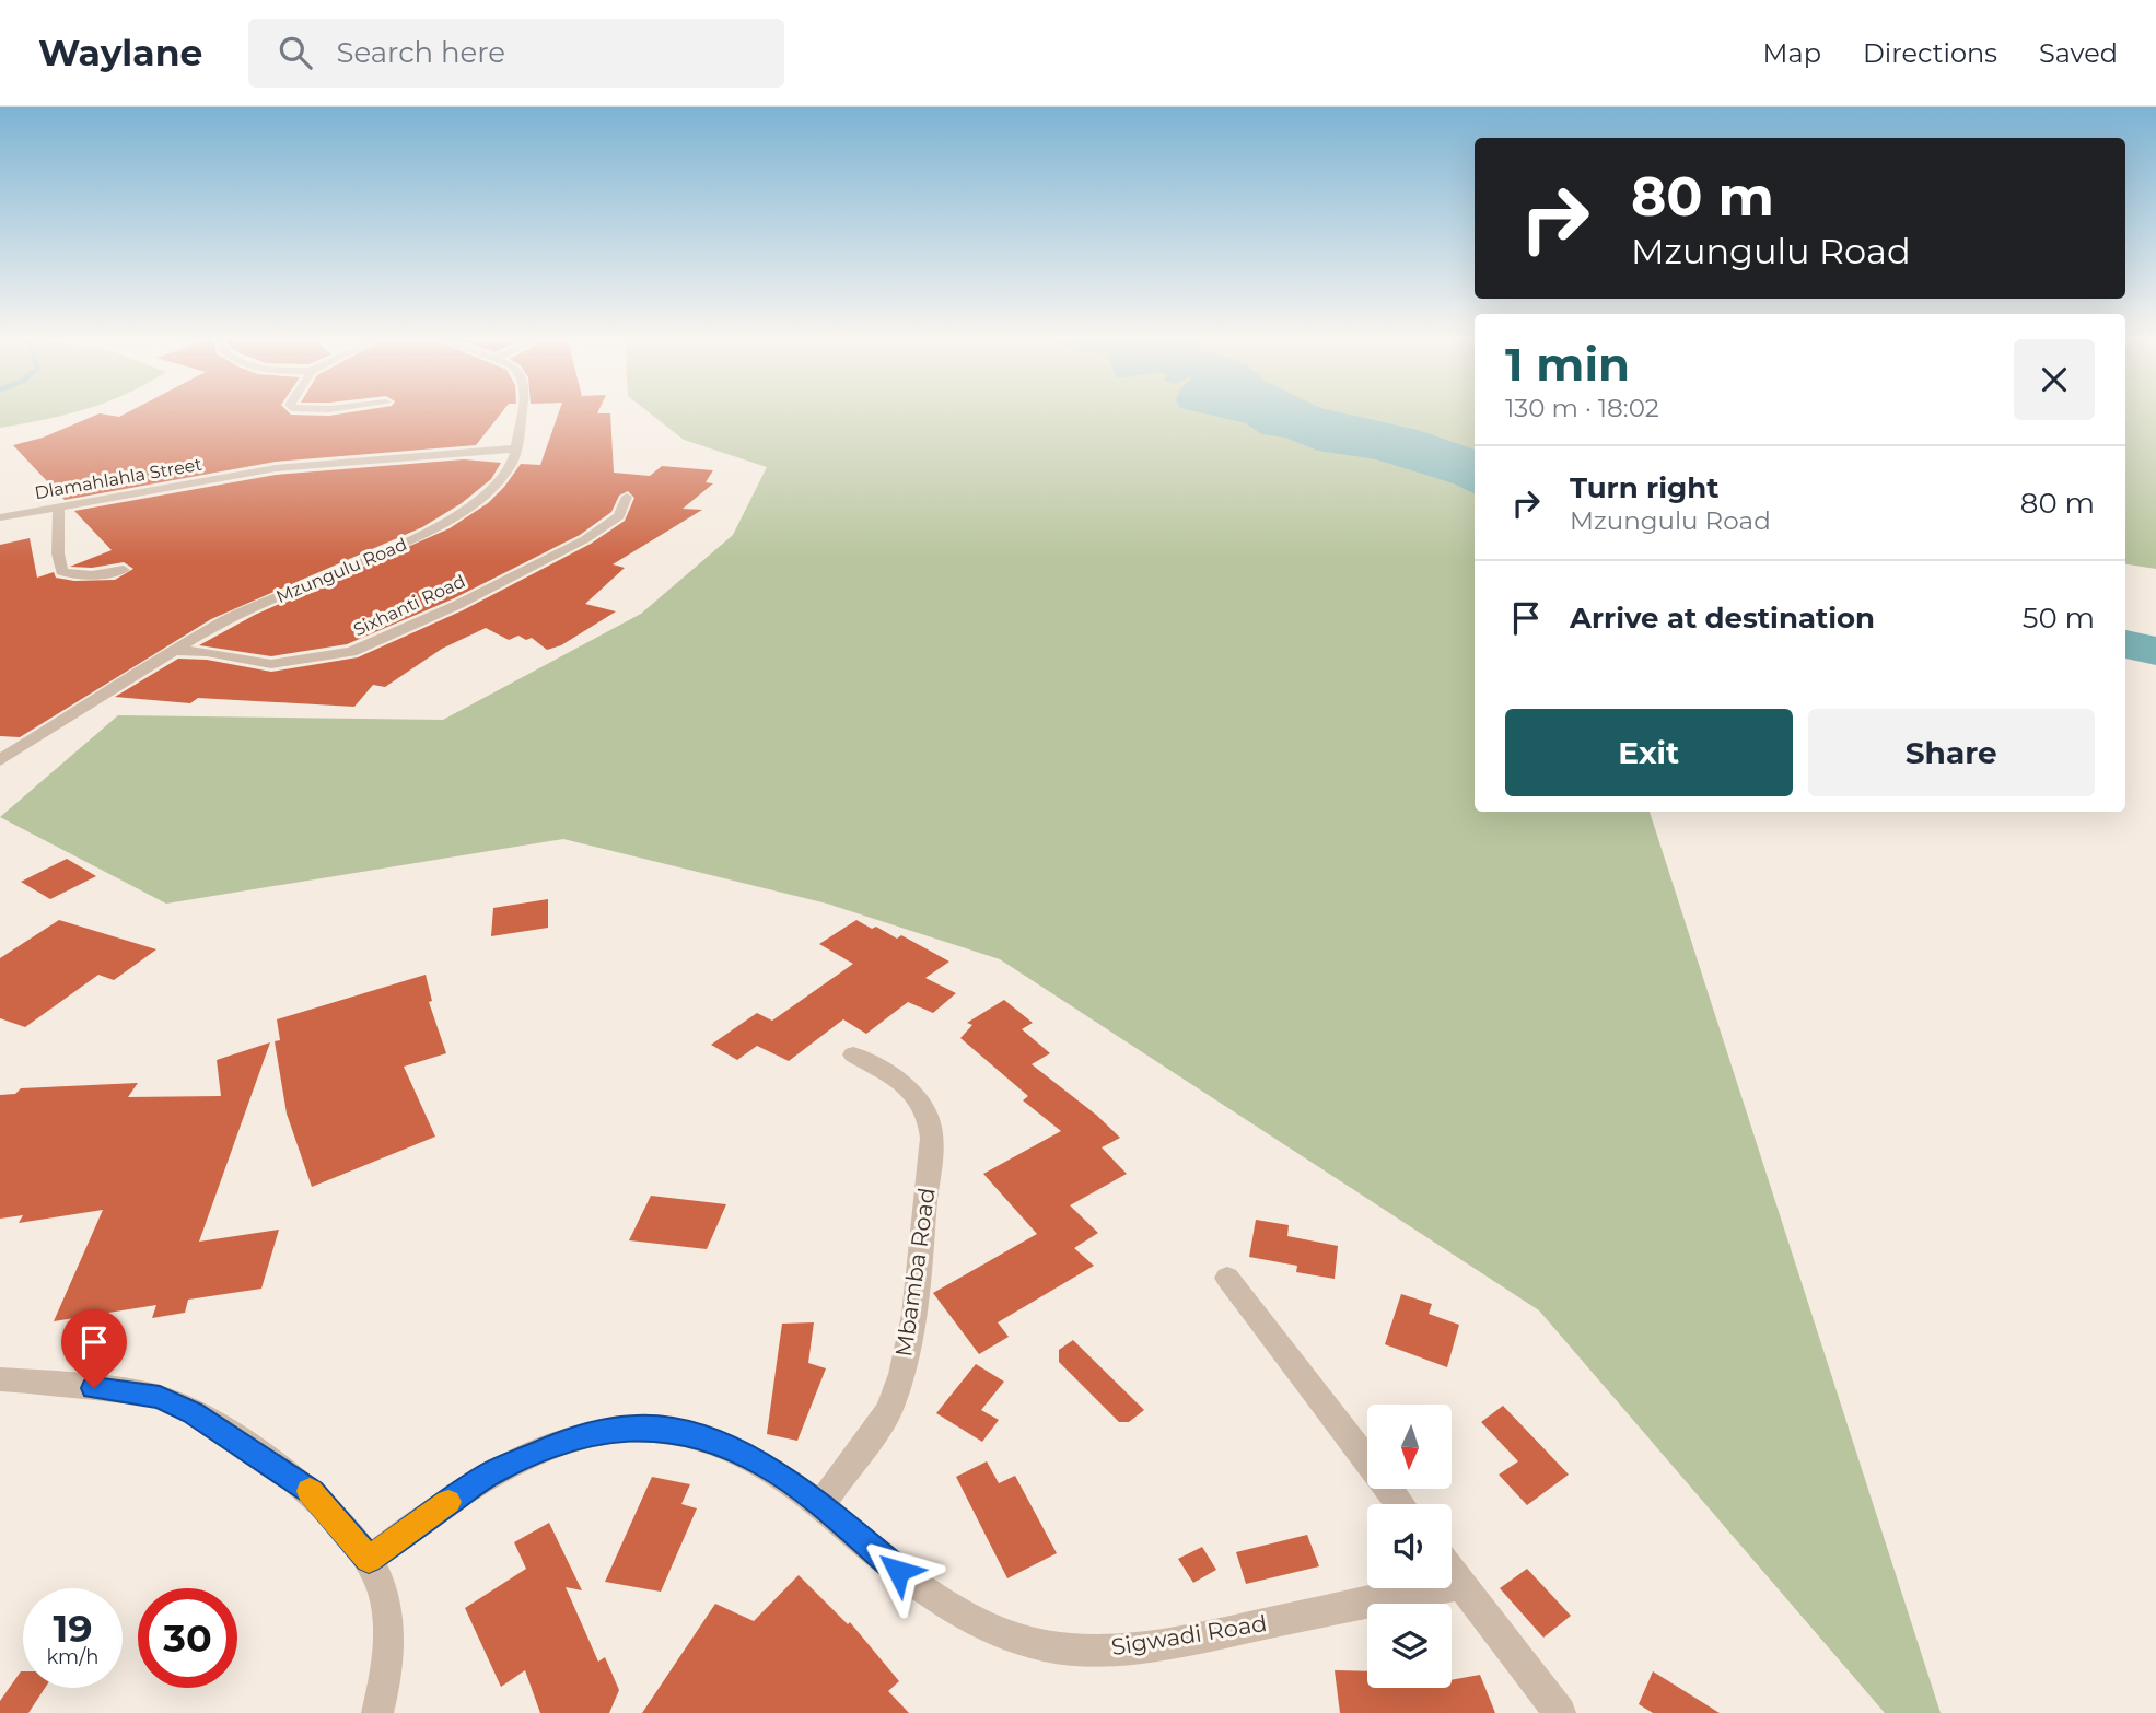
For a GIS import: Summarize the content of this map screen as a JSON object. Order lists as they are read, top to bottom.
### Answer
{
  "streets": {
    "street": [
      "Dlamahlahla Street",
      "Mzungulu Road",
      "Sixhanti Road",
      "Mbamba Road",
      "Sigwadi Road"
    ]
  },
  "crossings": [
    ["Dlamahlahla Street", "Mzungulu Road"],
    ["Mzungulu Road", "Sixhanti Road"],
    ["Mbamba Road", "Sigwadi Road"]
  ],
  "north": "bottom",
  "page": {
    "header": "Waylane",
    "search": "Search here",
    "nav": ["Map", "Directions", "Saved"],
    "turn": ["80 m", "Mzungulu Road"],
    "heading": ["1 min", "130 m · 18:02"],
    "list": [
      {
        "name": "Turn right",
        "note": "Mzungulu Road",
        "value": "80 m"
      },
      {
        "name": "Arrive at destination",
        "value": "50 m"
      }
    ],
    "buttons": ["Exit", "Share"],
    "speed": "19 km/h",
    "limit": "30"
  }
}
